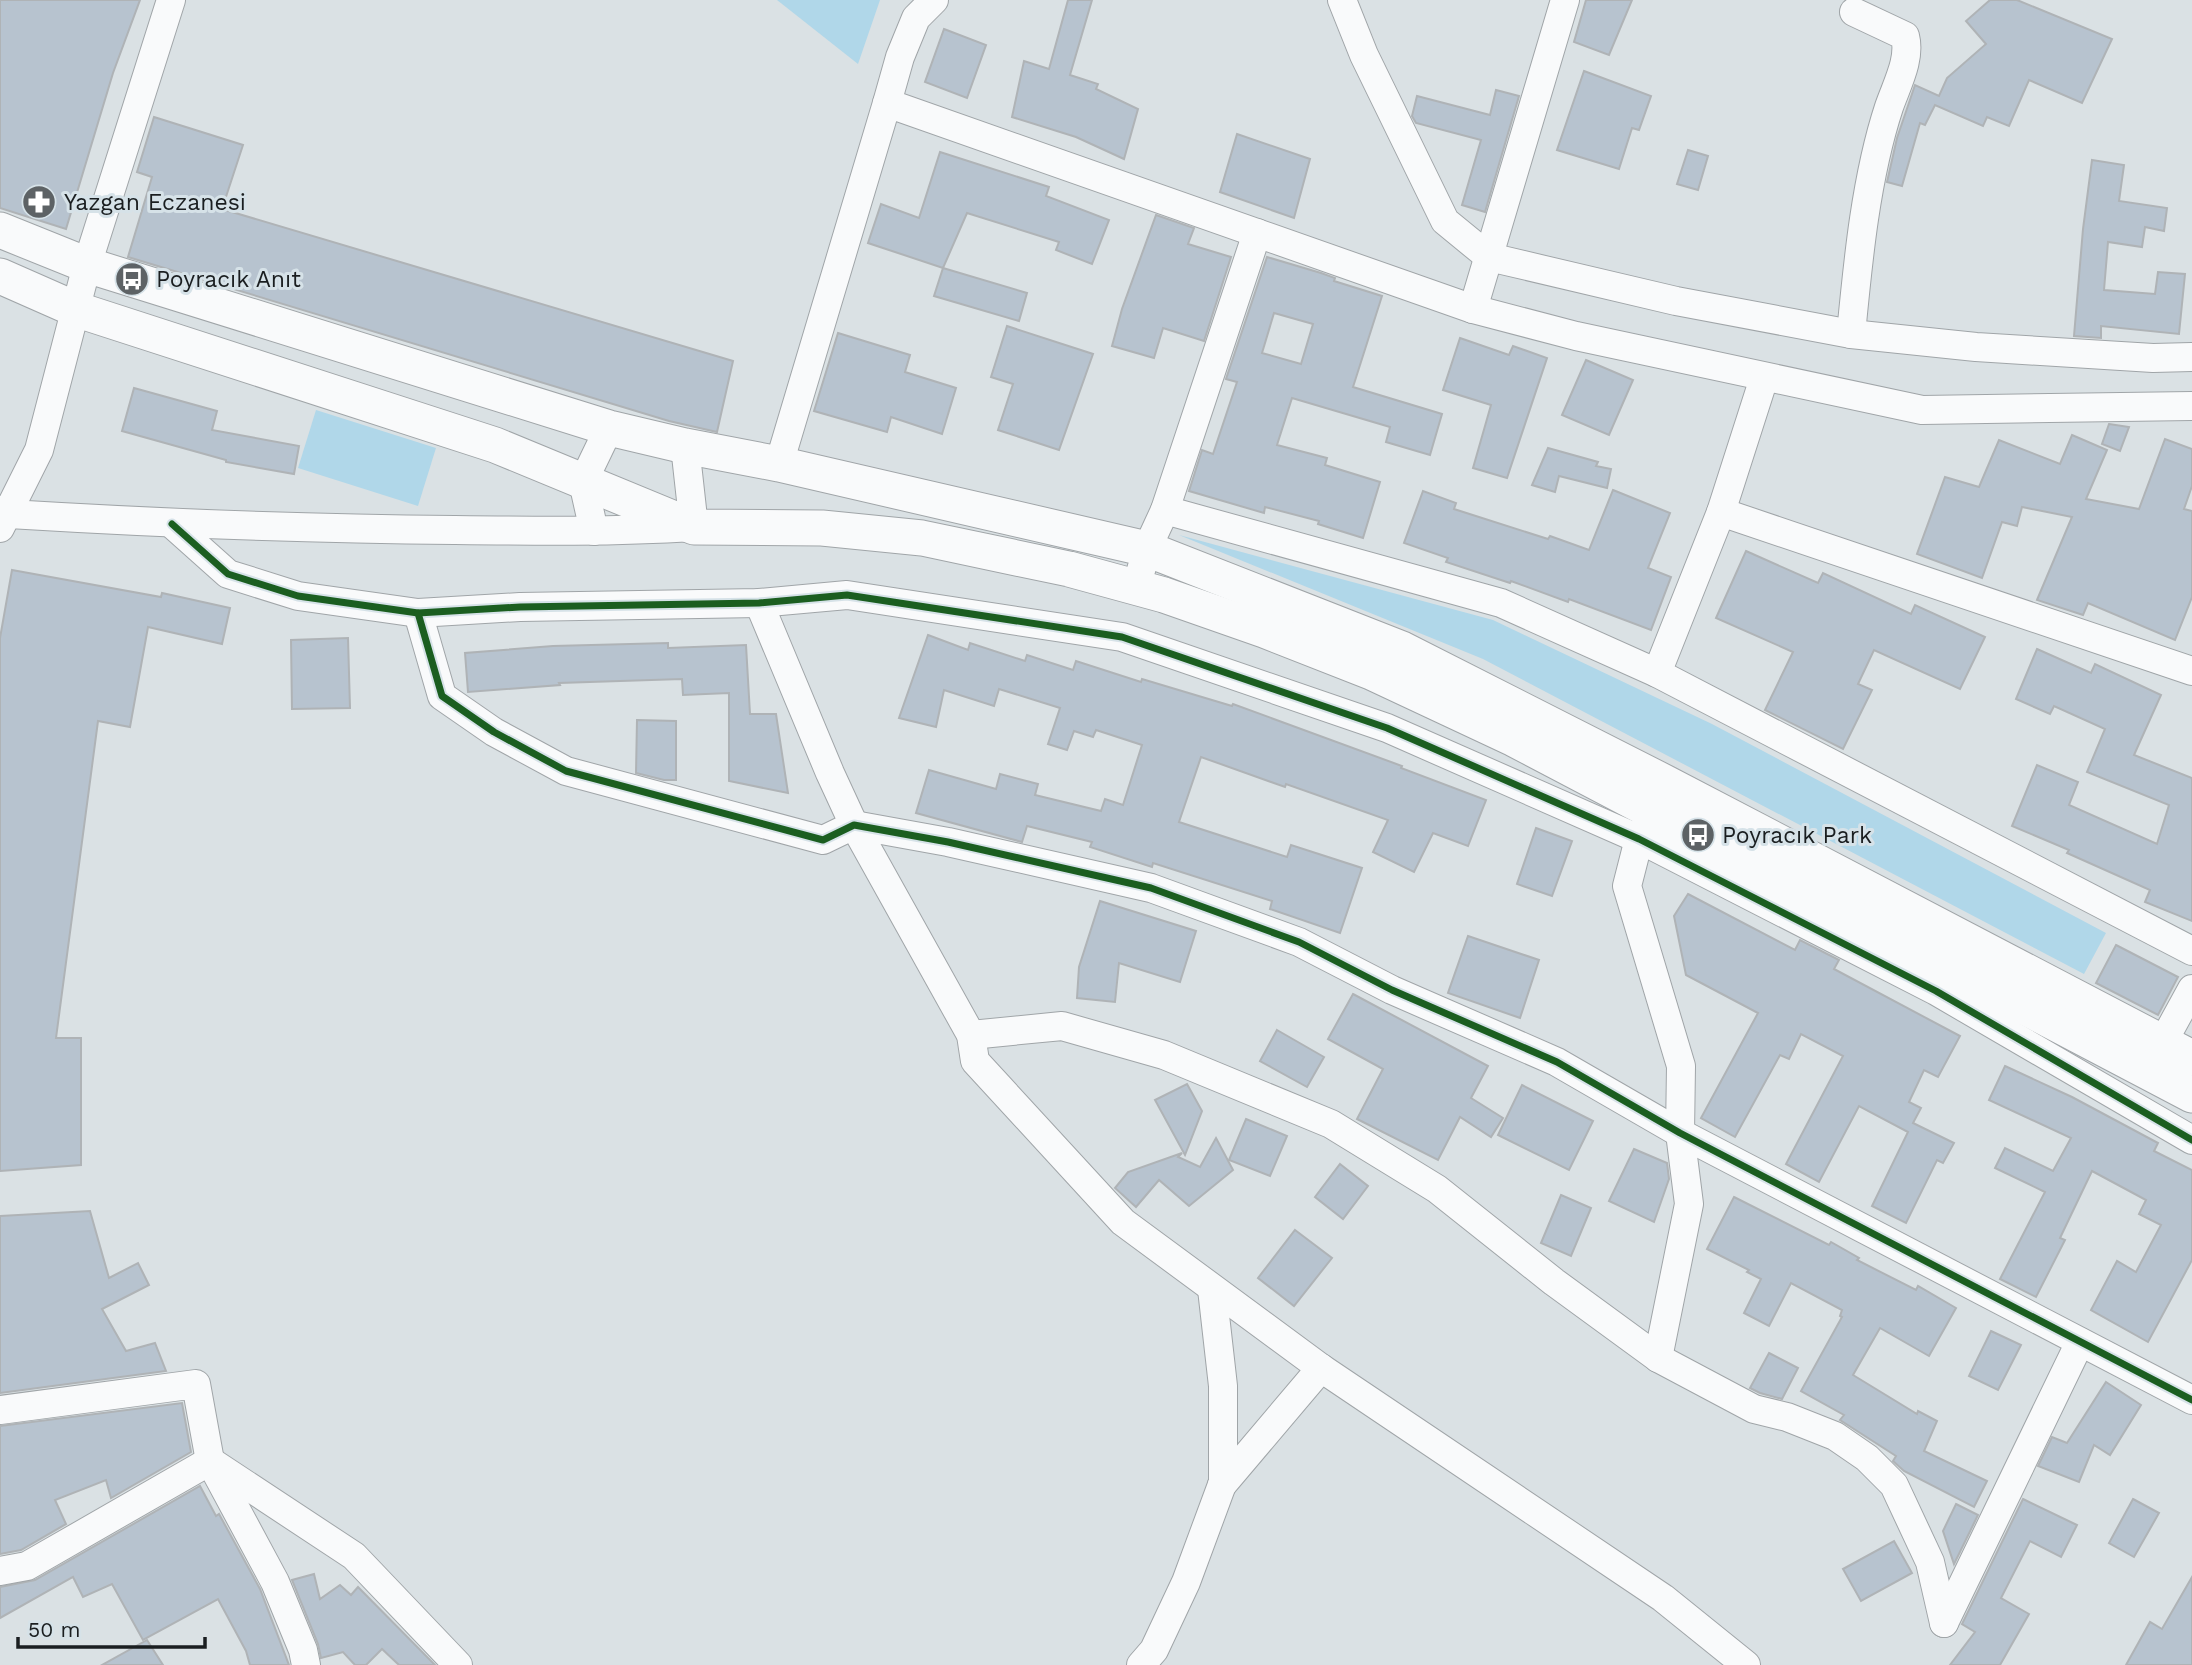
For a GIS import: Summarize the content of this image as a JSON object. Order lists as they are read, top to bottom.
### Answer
{
  "places": {
    "pharmacy": ["Yazgan Eczanesi"],
    "bus stop": ["Poyracık Anıt", "Poyracık Park"]
  },
  "scale_bar": "50 m"
}
